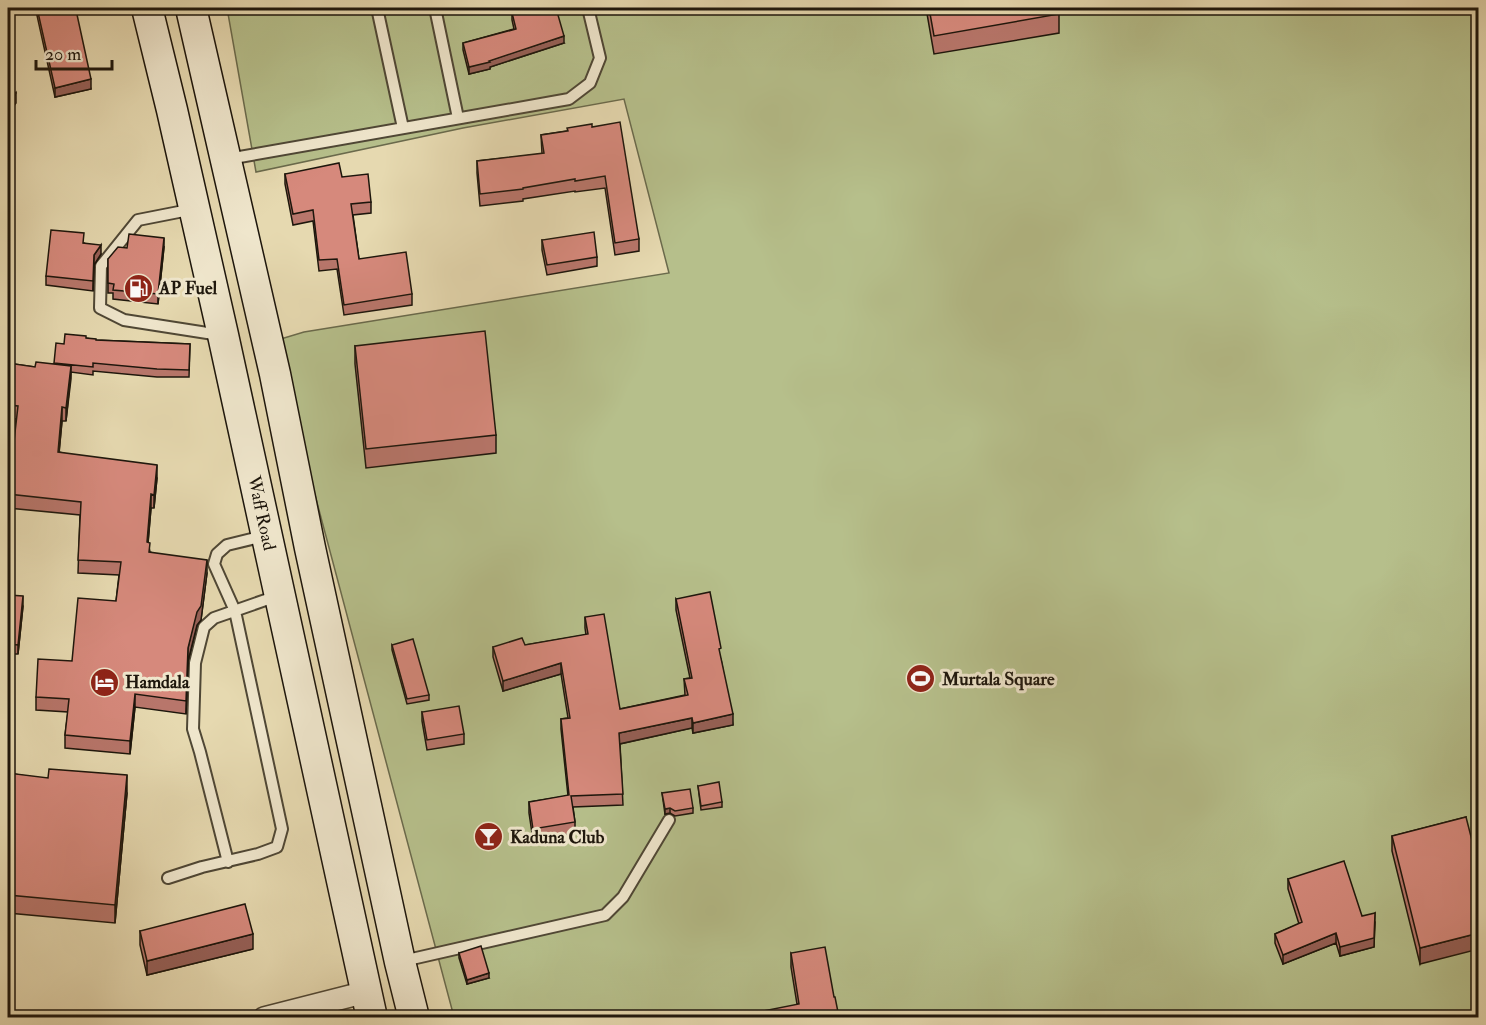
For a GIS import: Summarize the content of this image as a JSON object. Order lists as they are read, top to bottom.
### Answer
{
  "streets": {
    "street": ["Waff Road"]
  },
  "places": {
    "fuel station": ["AP Fuel"],
    "sports": ["Murtala Square"],
    "hotel": ["Hamdala"],
    "bar": ["Kaduna Club"]
  },
  "scale_bar": "20 m"
}
